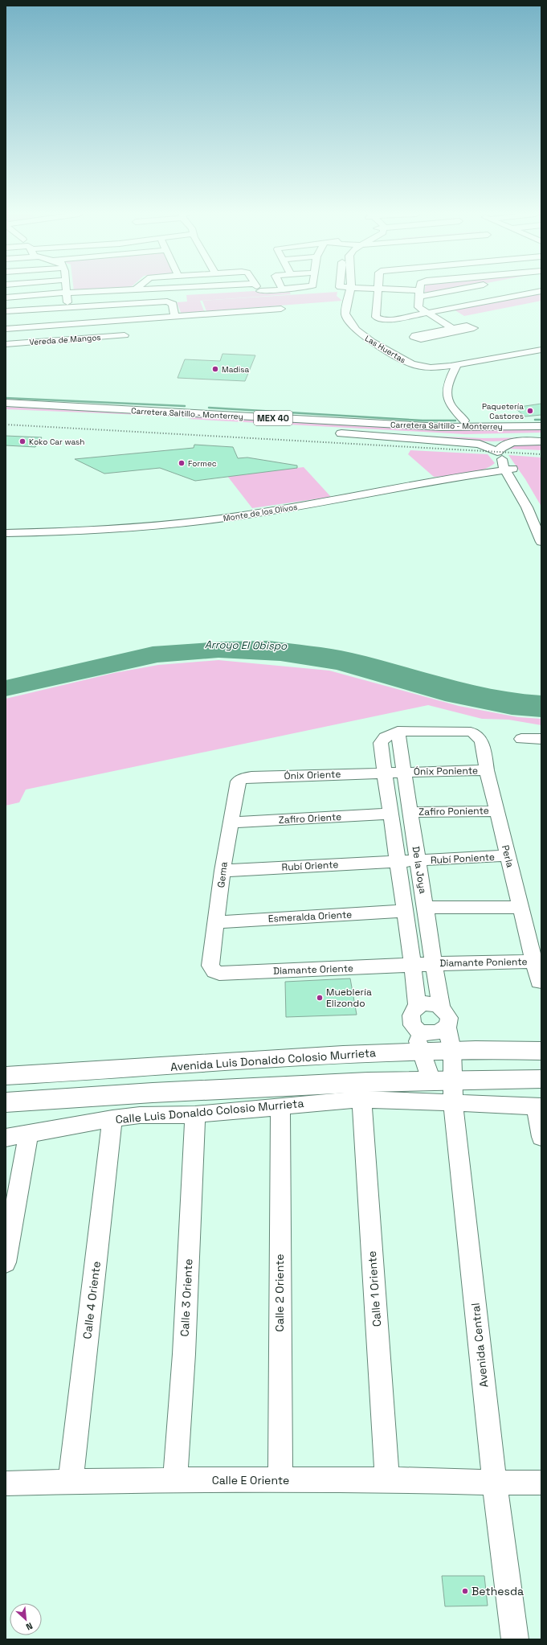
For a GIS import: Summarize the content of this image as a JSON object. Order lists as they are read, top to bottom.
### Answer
{
  "streets": {
    "main road": ["Carretera Saltillo - Monterrey", "MEX 40", "Avenida Luis Donaldo Colosio Murrieta"],
    "street": [
      "Vereda de Mangos",
      "Las Huertas",
      "Monte de los Olivos",
      "Ónix Poniente",
      "Ónix Oriente",
      "Zafiro Poniente",
      "Zafiro Oriente",
      "Perla",
      "Rubí Poniente",
      "Rubí Oriente",
      "De la Joya",
      "Gema",
      "Esmeralda Oriente",
      "Diamante Poniente",
      "Diamante Oriente",
      "Calle Luis Donaldo Colosio Murrieta",
      "Calle 1 Oriente",
      "Calle 2 Oriente",
      "Calle 3 Oriente",
      "Calle 4 Oriente",
      "Avenida Central",
      "Calle E Oriente"
    ]
  },
  "crossings": [
    ["Ónix Poniente", "Ónix Oriente"],
    ["Ónix Poniente", "Perla"],
    ["Ónix Poniente", "De la Joya"],
    ["Ónix Oriente", "Gema"],
    ["Zafiro Poniente", "Perla"],
    ["Zafiro Poniente", "De la Joya"],
    ["Zafiro Oriente", "Gema"],
    ["Perla", "Rubí Poniente"],
    ["Perla", "De la Joya"],
    ["Perla", "Diamante Poniente"],
    ["Rubí Poniente", "Rubí Oriente"],
    ["Rubí Poniente", "De la Joya"],
    ["Rubí Oriente", "Gema"],
    ["De la Joya", "Diamante Poniente"],
    ["De la Joya", "Avenida Luis Donaldo Colosio Murrieta"],
    ["De la Joya", "Avenida Central"],
    ["Gema", "Esmeralda Oriente"],
    ["Gema", "Diamante Oriente"],
    ["Diamante Poniente", "Diamante Oriente"],
    ["Avenida Luis Donaldo Colosio Murrieta", "Avenida Central"],
    ["Calle Luis Donaldo Colosio Murrieta", "Calle 1 Oriente"],
    ["Calle Luis Donaldo Colosio Murrieta", "Calle 2 Oriente"],
    ["Calle Luis Donaldo Colosio Murrieta", "Calle 3 Oriente"],
    ["Calle Luis Donaldo Colosio Murrieta", "Calle 4 Oriente"],
    ["Calle Luis Donaldo Colosio Murrieta", "Avenida Central"],
    ["Calle 1 Oriente", "Calle E Oriente"],
    ["Calle 2 Oriente", "Calle E Oriente"],
    ["Calle 3 Oriente", "Calle E Oriente"],
    ["Calle 4 Oriente", "Calle E Oriente"],
    ["Avenida Central", "Calle E Oriente"]
  ],
  "water": ["Arroyo El Obispo"],
  "places": [
    "Madisa",
    "Paquetería Castores",
    "Koko Car wash",
    "Formec",
    "Mueblería Elizondo",
    "Bethesda"
  ],
  "north": "bottom right"
}
